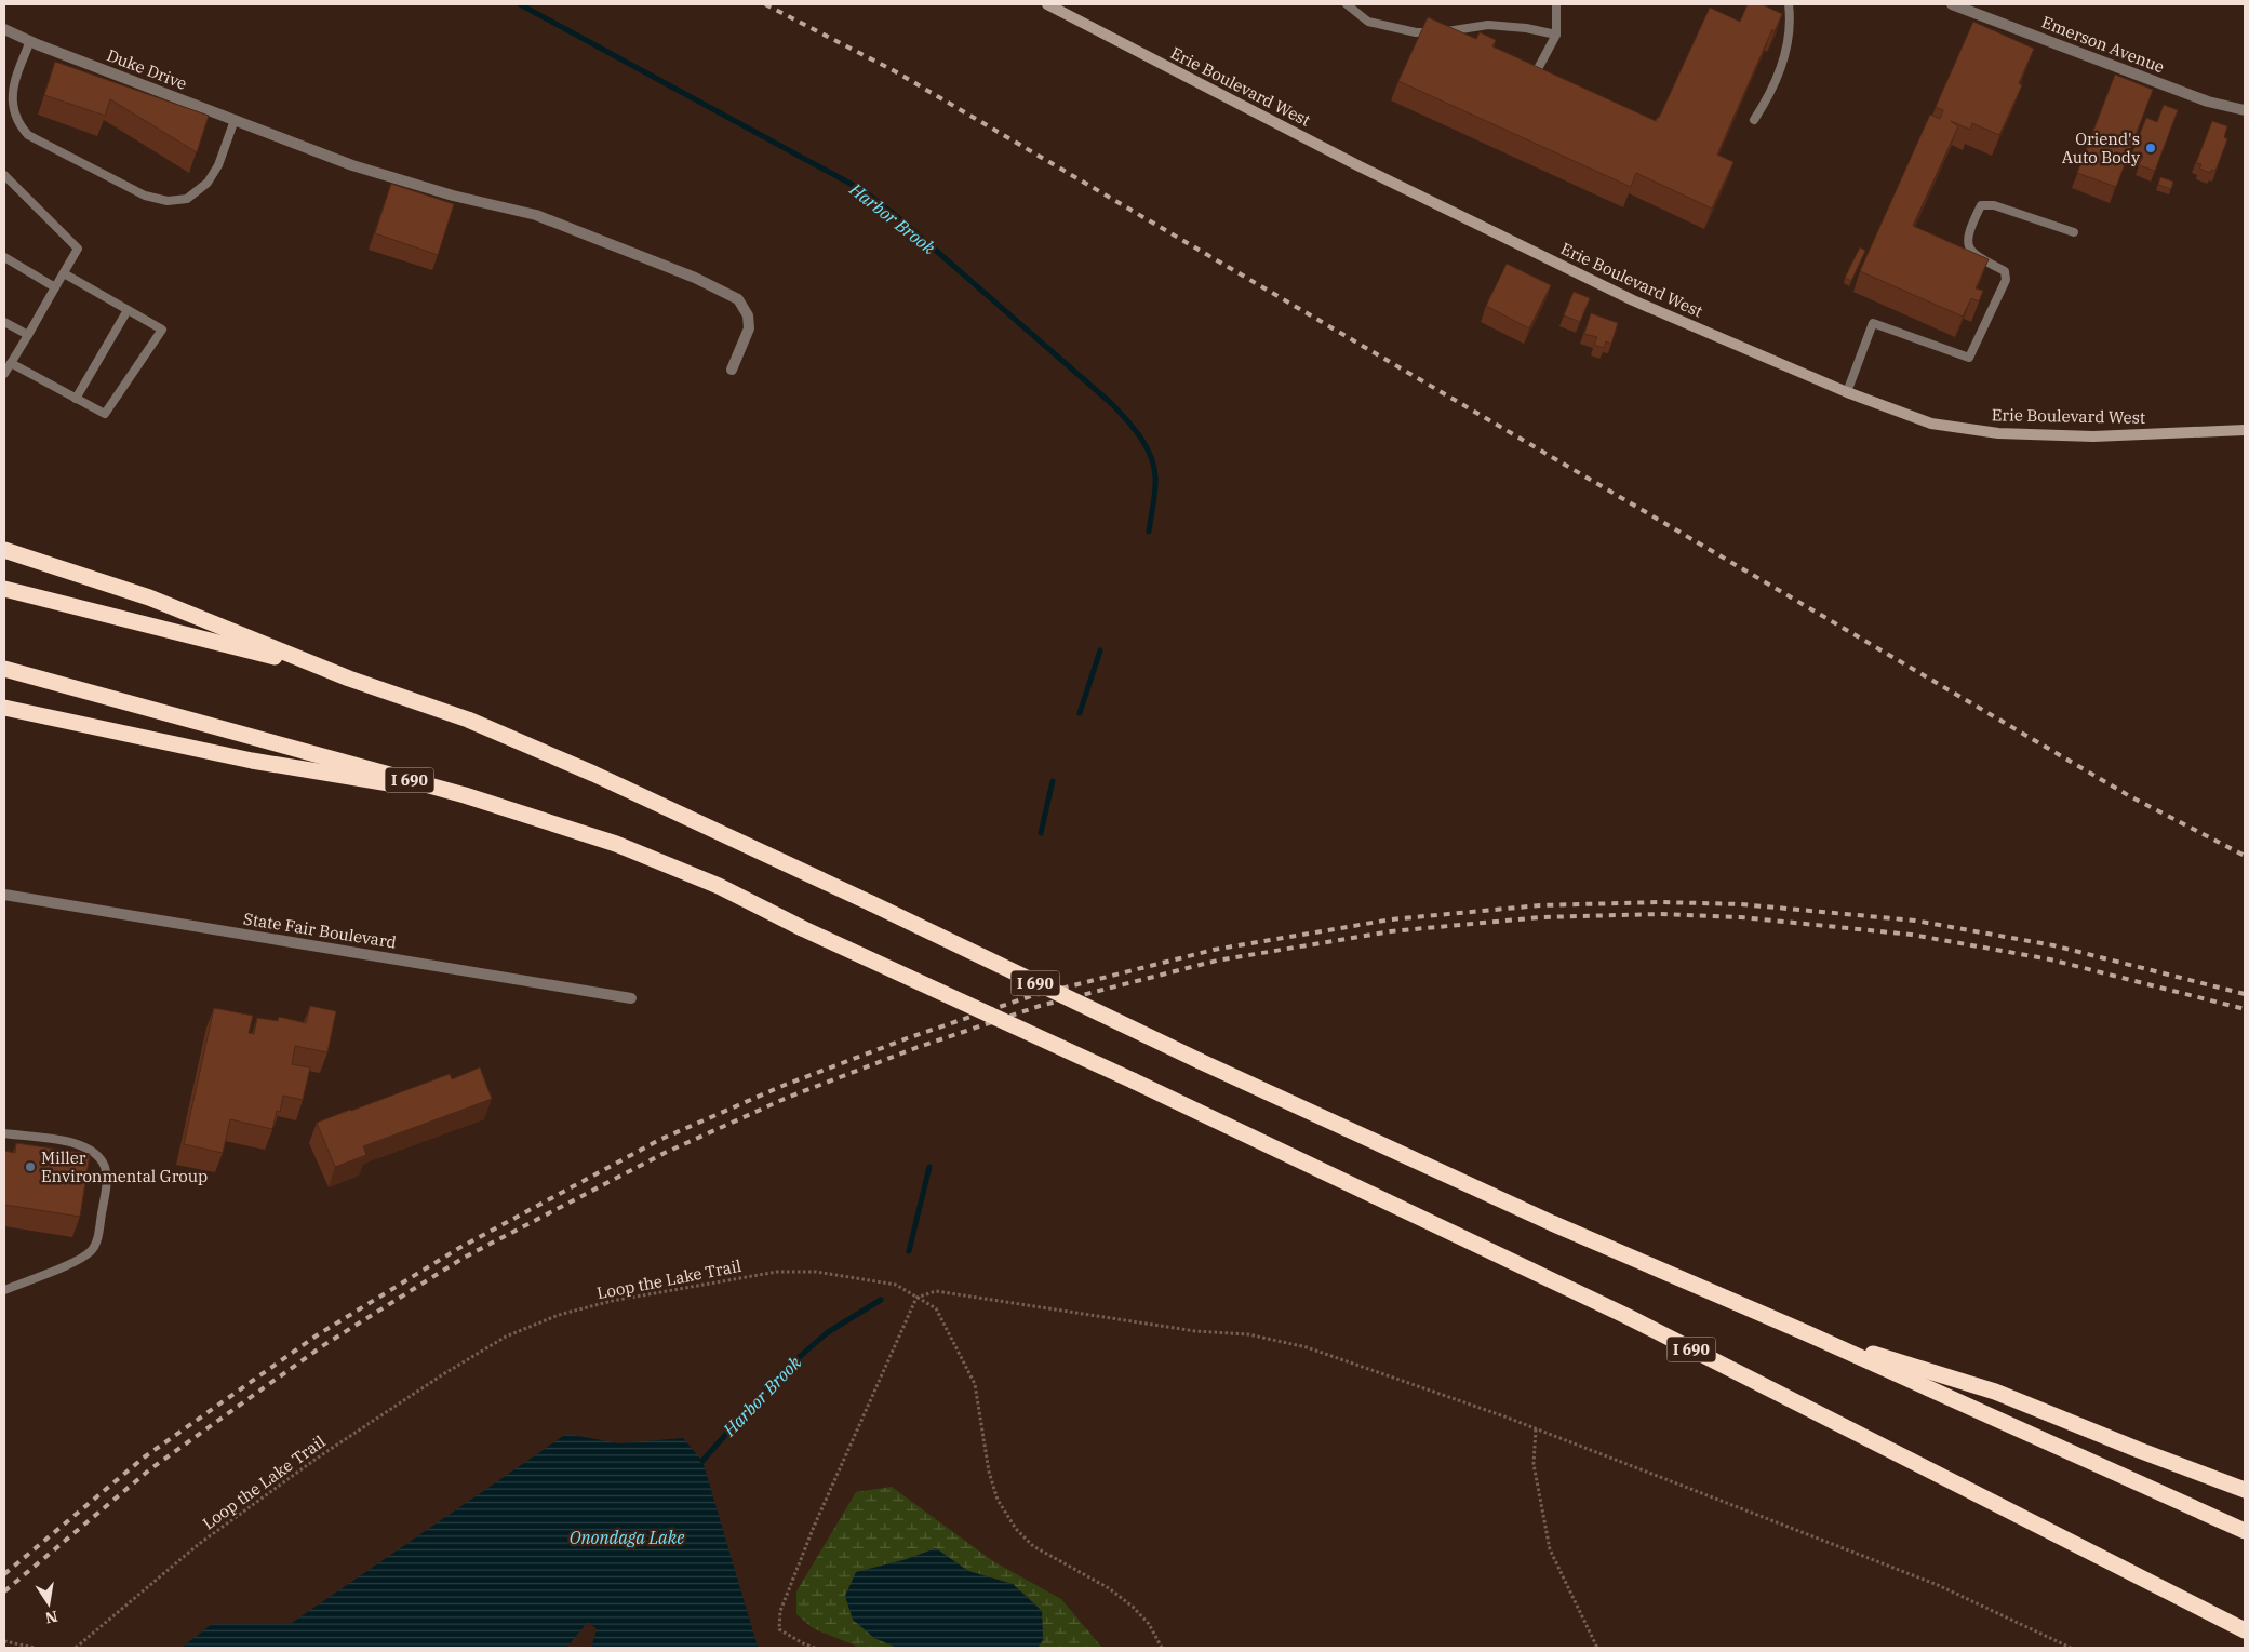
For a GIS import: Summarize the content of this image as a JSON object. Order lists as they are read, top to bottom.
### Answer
{
  "streets": {
    "highway": ["I 690"],
    "main road": ["Erie Boulevard West"],
    "street": ["Emerson Avenue", "Duke Drive", "State Fair Boulevard"],
    "path": ["Loop the Lake Trail"]
  },
  "water": ["Harbor Brook", "Onondaga Lake"],
  "places": ["Oriend's Auto Body", "Miller Environmental Group"],
  "north": "bottom"
}
